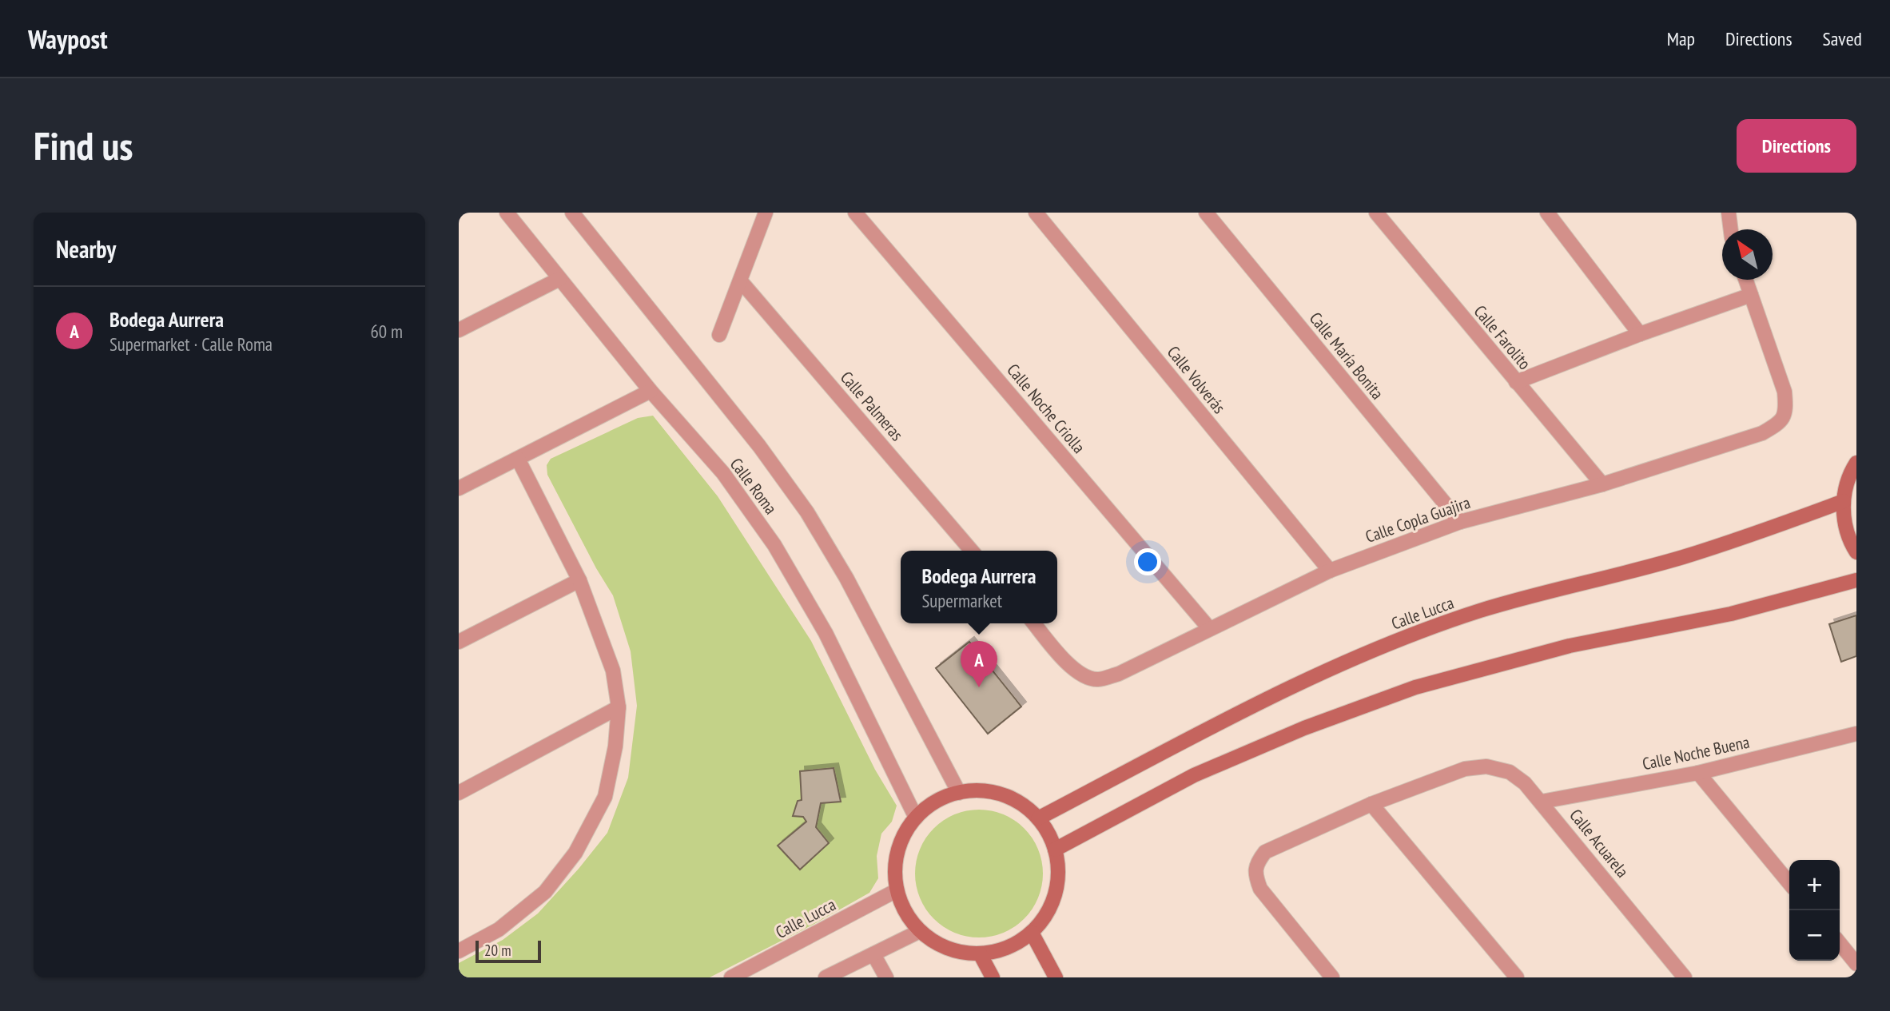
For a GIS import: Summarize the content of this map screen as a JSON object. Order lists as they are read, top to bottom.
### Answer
{
  "streets": {
    "street": [
      "Calle Farolito",
      "Calle María Bonita",
      "Calle Volverás",
      "Calle Palmeras",
      "Calle Noche Criolla",
      "Calle Roma",
      "Calle Copla Guajira",
      "Calle Lucca",
      "Calle Noche Buena",
      "Calle Acuarela"
    ]
  },
  "crossings": [
    ["Calle Farolito", "Calle Copla Guajira"],
    ["Calle María Bonita", "Calle Copla Guajira"],
    ["Calle Volverás", "Calle Copla Guajira"],
    ["Calle Noche Criolla", "Calle Copla Guajira"],
    ["Calle Roma", "Calle Lucca"],
    ["Calle Noche Buena", "Calle Acuarela"]
  ],
  "scale_bar": "20 m",
  "north": "top left",
  "page": {
    "header": "Waypost",
    "nav": ["Map", "Directions", "Saved"],
    "buttons": "Directions",
    "title": "Find us",
    "heading": "Nearby",
    "list": [
      {
        "mark": "A",
        "name": "Bodega Aurrera",
        "note": "Supermarket · Calle Roma",
        "value": "60 m"
      }
    ],
    "popup": ["Bodega Aurrera", "Supermarket"],
    "pins": "A",
    "map_buttons": ["+", "−"],
    "scale": "20 m"
  }
}
